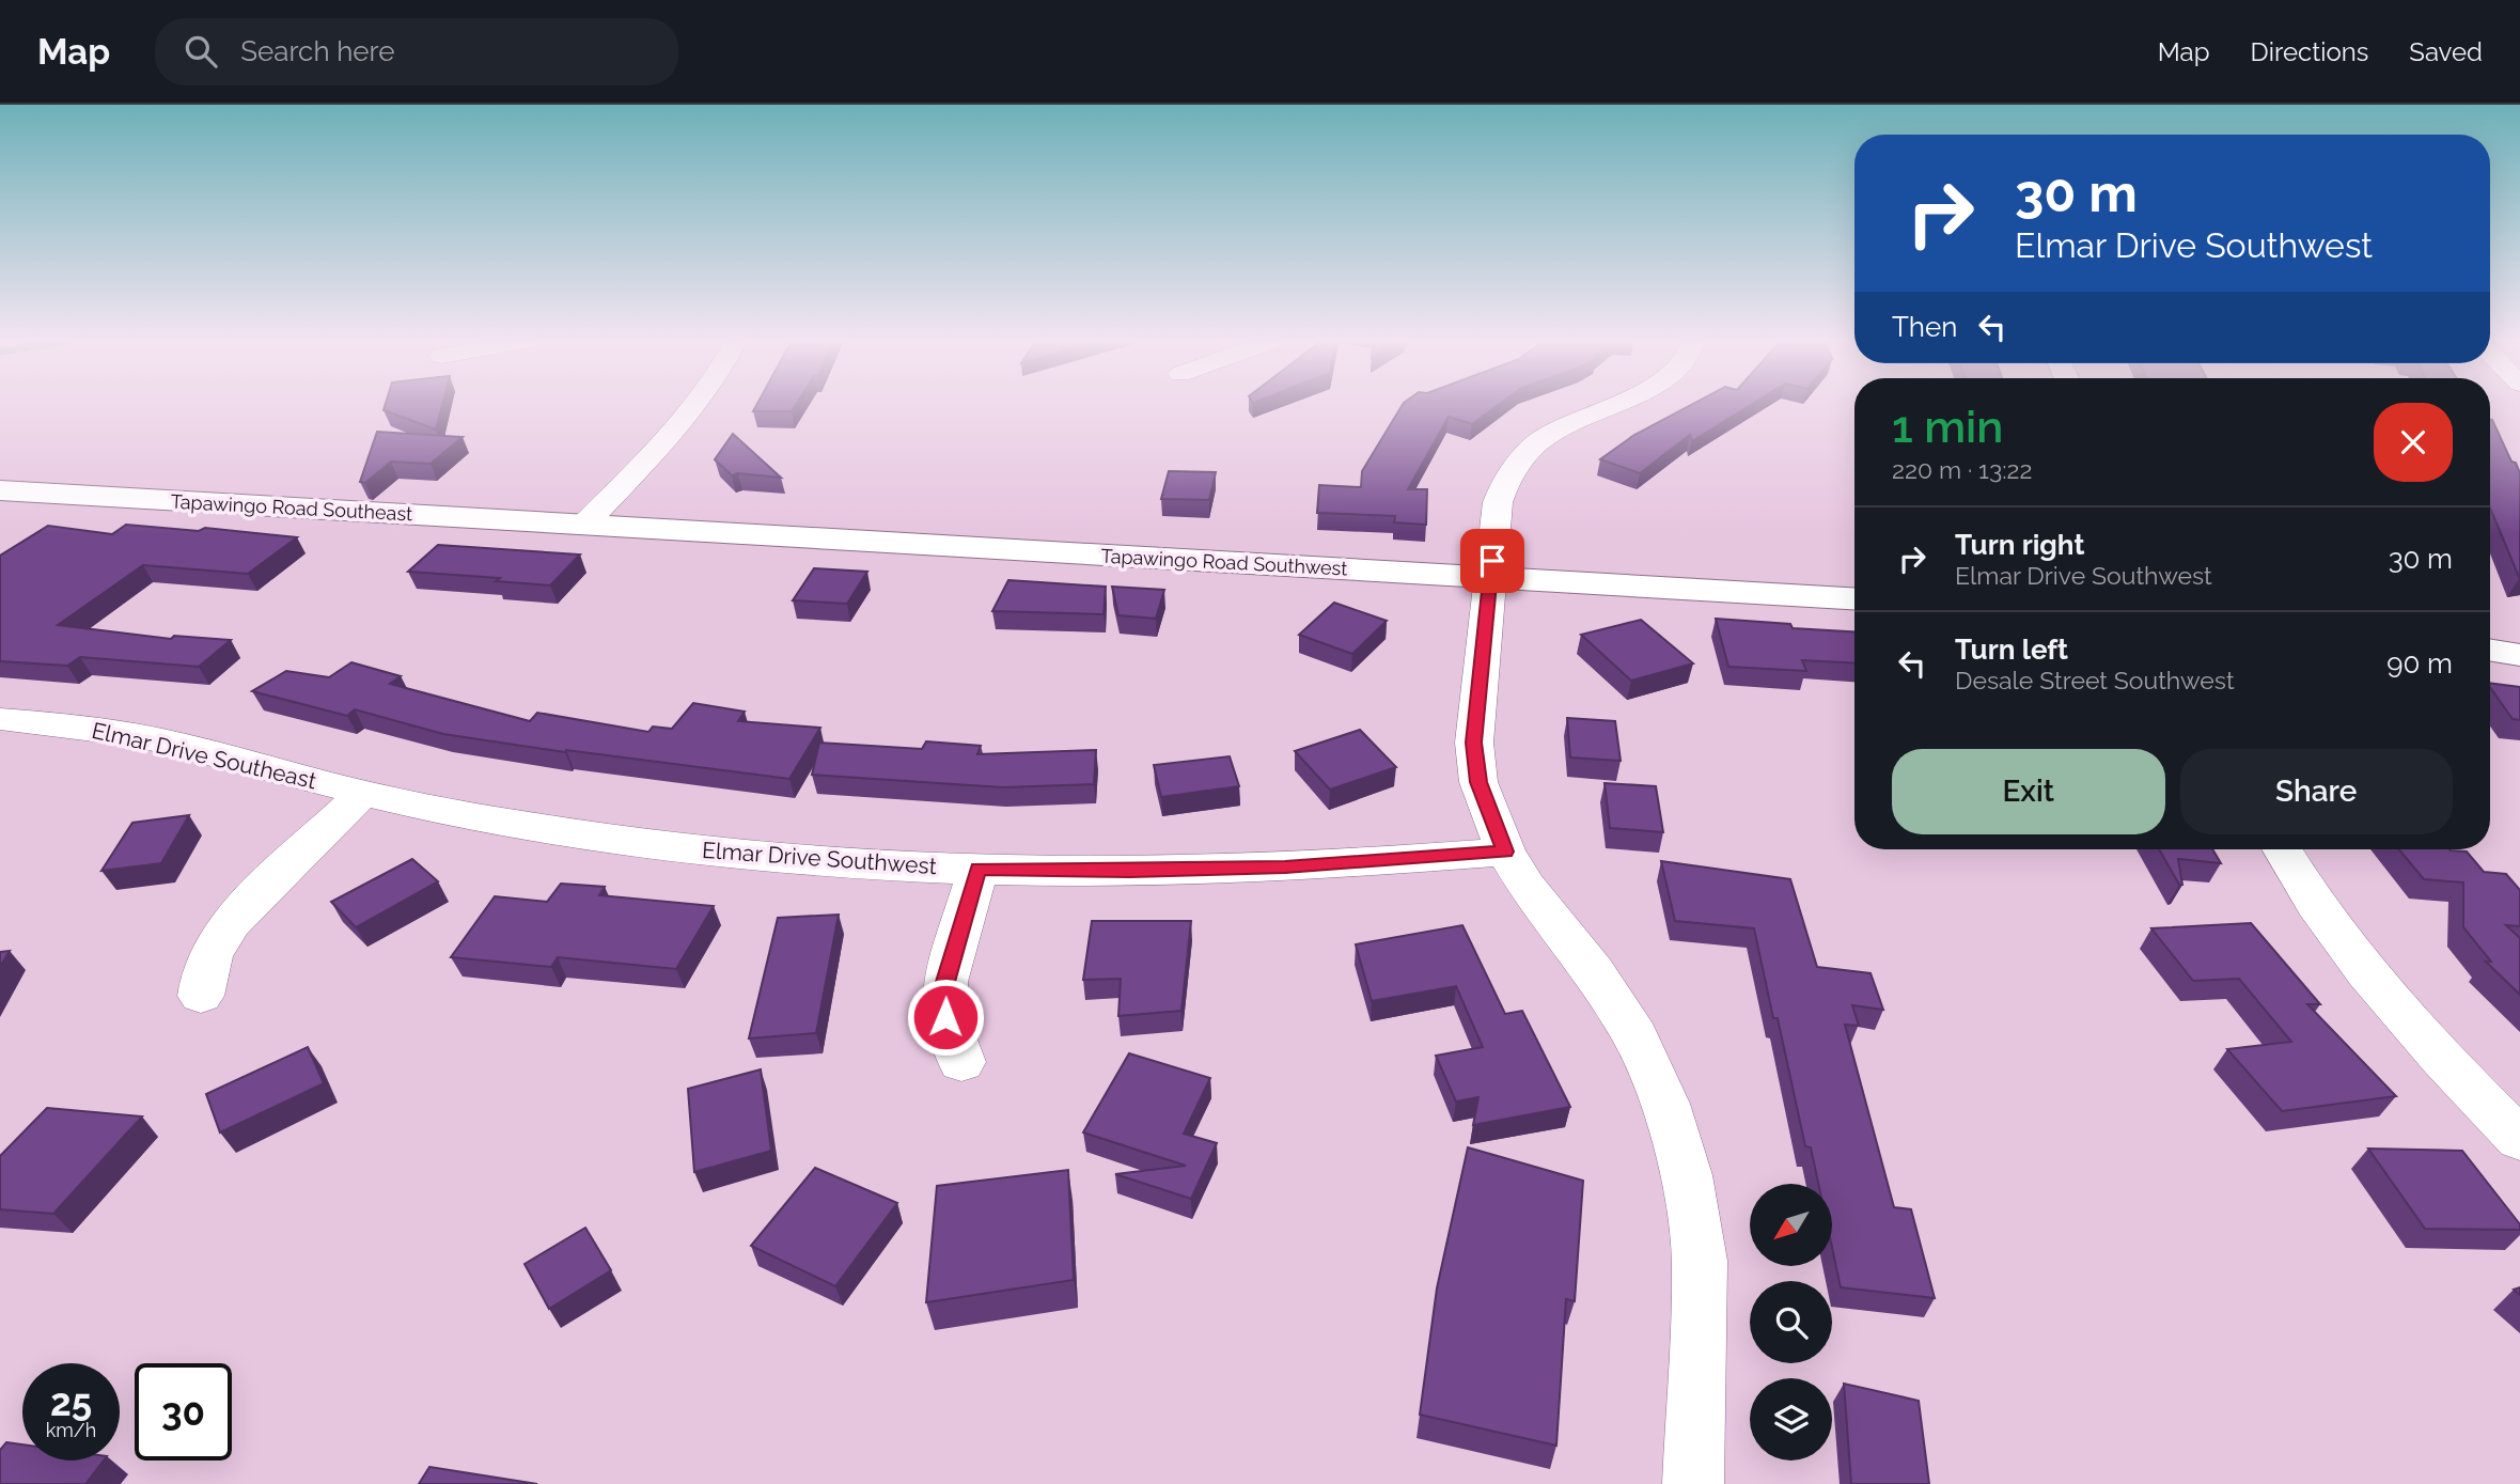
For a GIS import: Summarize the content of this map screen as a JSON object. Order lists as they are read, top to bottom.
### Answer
{
  "streets": {
    "street": [
      "Tapawingo Road Southeast",
      "Tapawingo Road Southwest",
      "Elmar Drive Southeast",
      "Elmar Drive Southwest"
    ]
  },
  "crossings": [
    ["Tapawingo Road Southeast", "Tapawingo Road Southwest"],
    ["Elmar Drive Southeast", "Elmar Drive Southwest"]
  ],
  "north": "bottom left",
  "page": {
    "header": "Map",
    "search": "Search here",
    "nav": ["Map", "Directions", "Saved"],
    "turn": ["30 m", "Elmar Drive Southwest"],
    "then": "Then",
    "heading": ["1 min", "220 m · 13:22"],
    "list": [
      {
        "name": "Turn right",
        "note": "Elmar Drive Southwest",
        "value": "30 m"
      },
      {
        "name": "Turn left",
        "note": "Desale Street Southwest",
        "value": "90 m"
      }
    ],
    "buttons": ["Exit", "Share"],
    "speed": "25 km/h",
    "limit": "30"
  }
}
